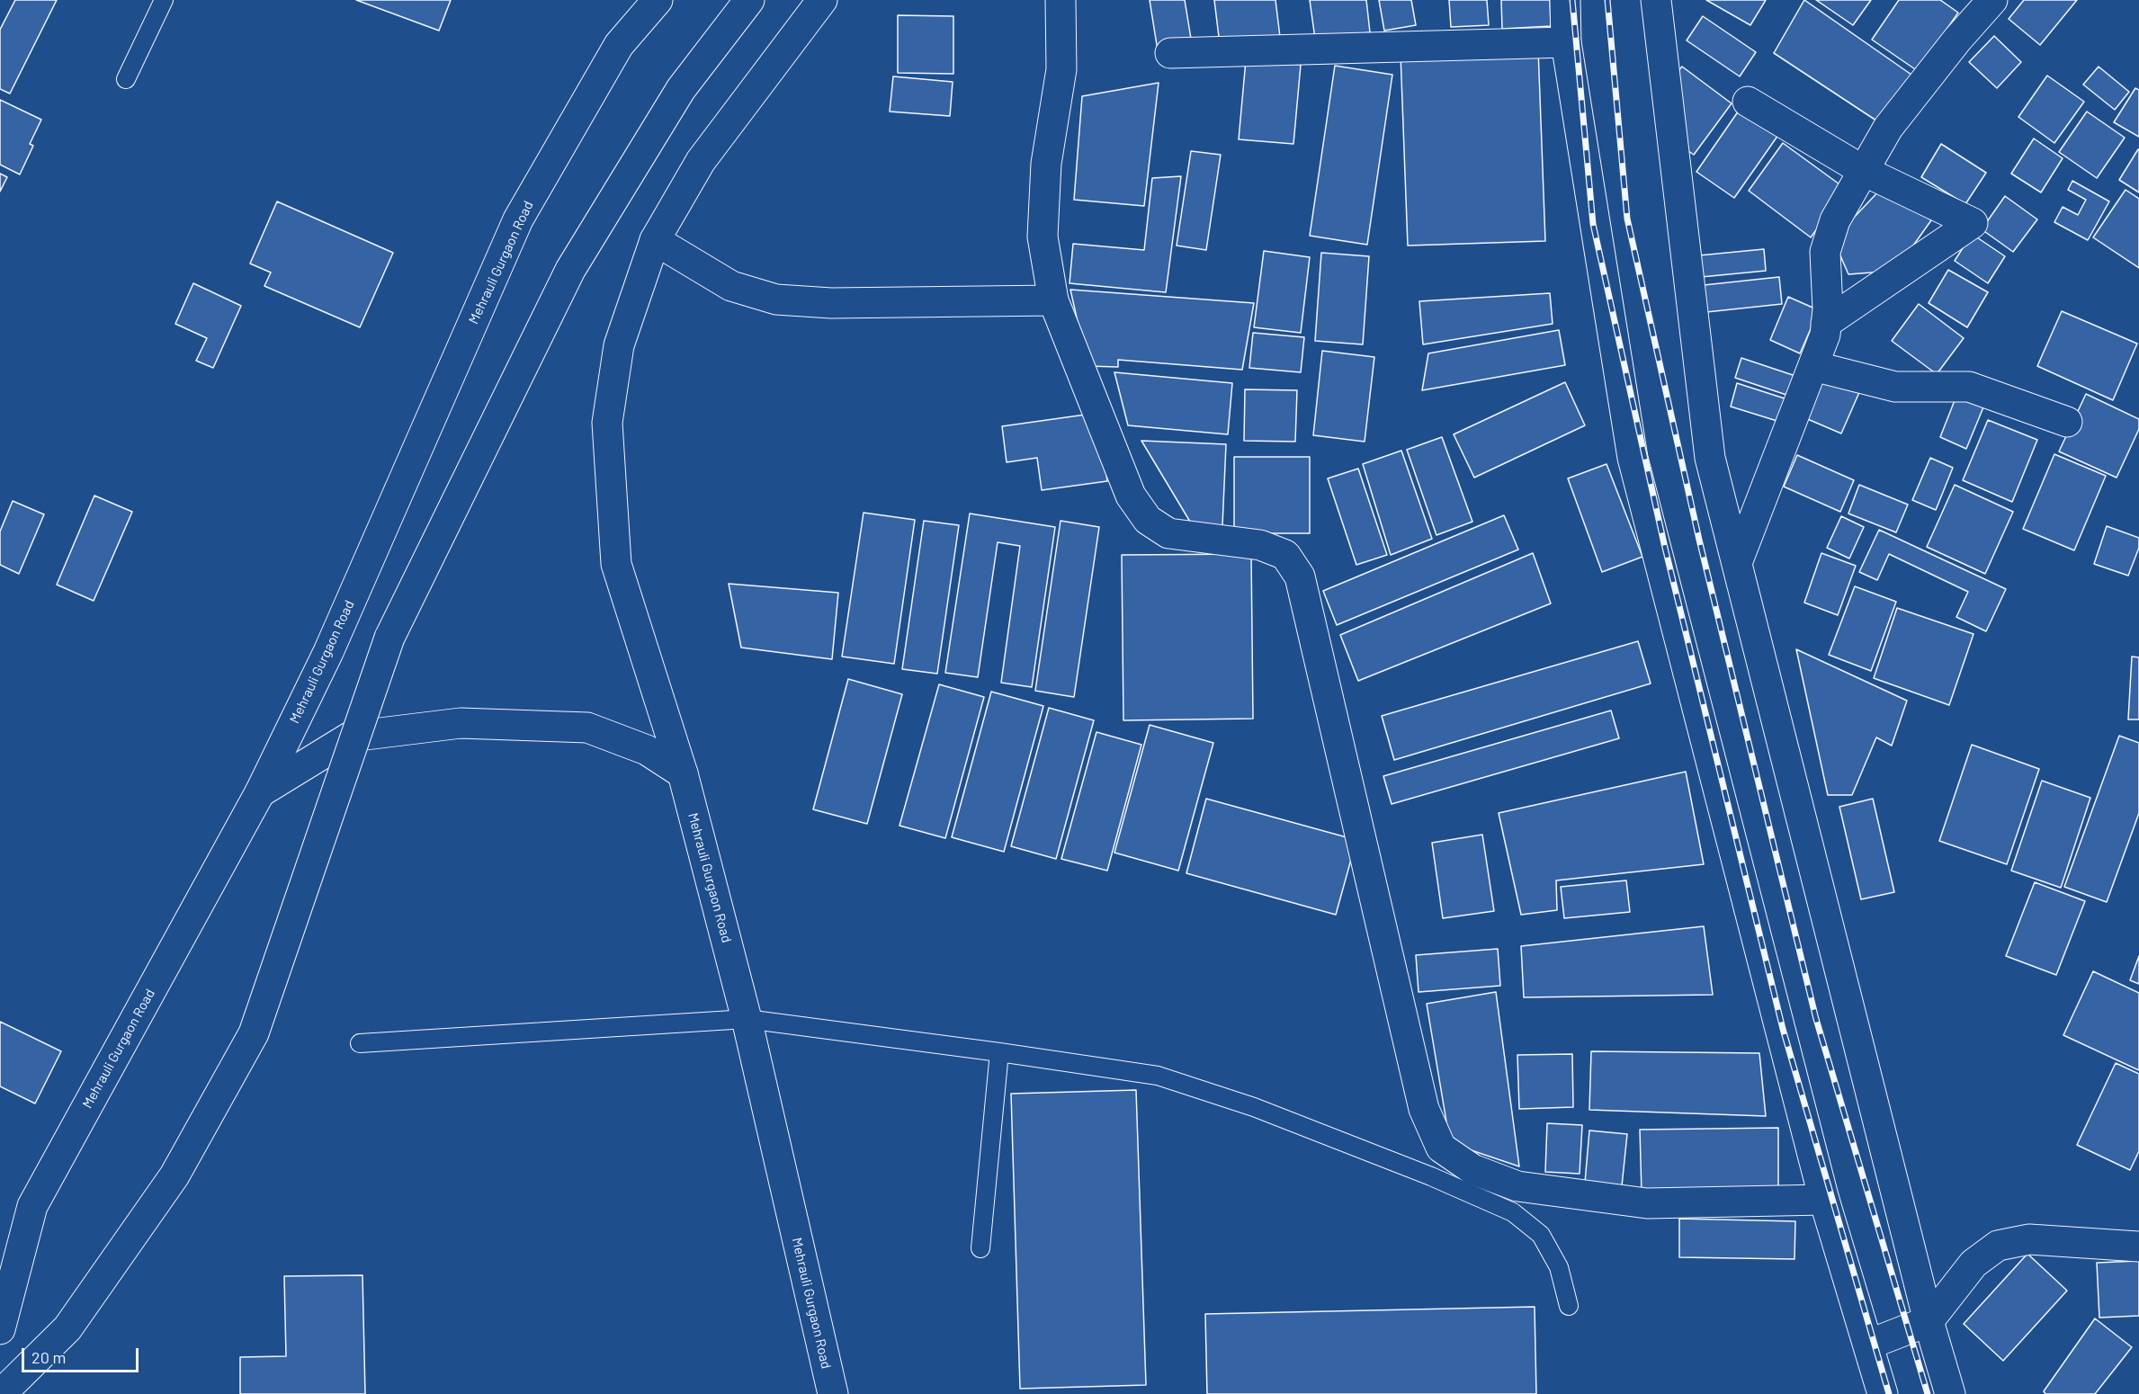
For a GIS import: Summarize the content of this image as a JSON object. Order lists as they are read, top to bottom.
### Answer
{
  "streets": {
    "main road": ["Mehrauli Gurgaon Road"]
  },
  "scale_bar": "20 m"
}
